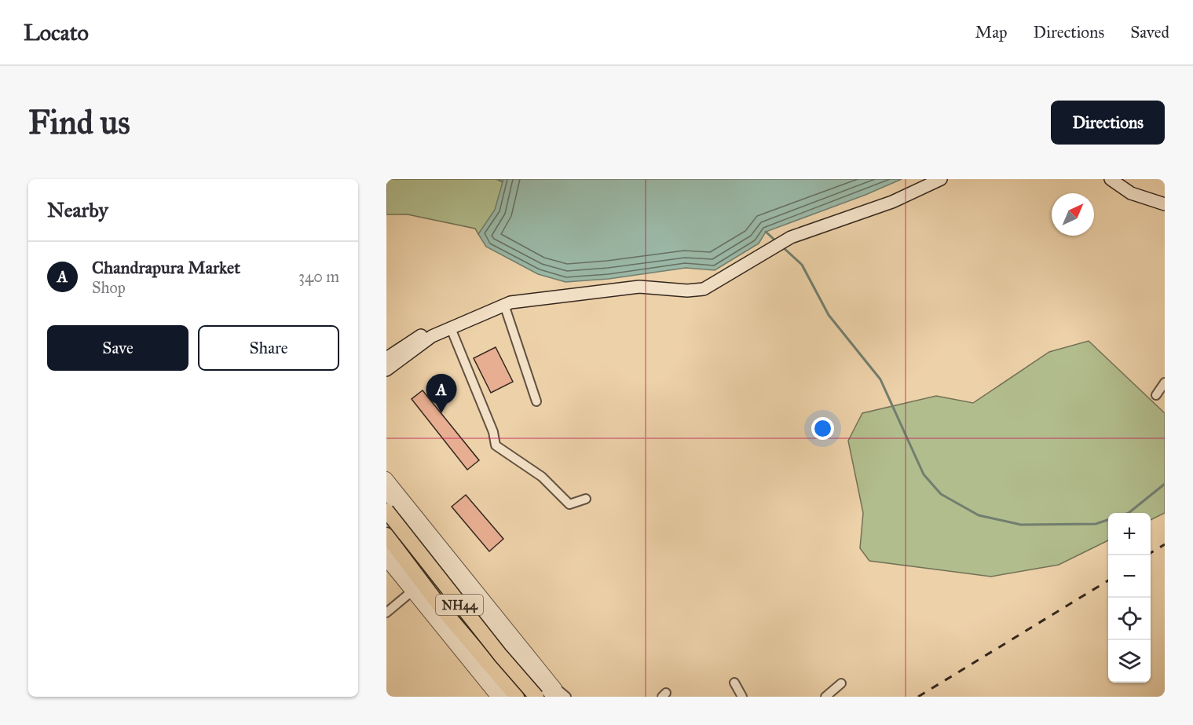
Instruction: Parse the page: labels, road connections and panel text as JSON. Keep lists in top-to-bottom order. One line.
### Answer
{"streets":{"highway":["NH44"]},"north":"top right","page":{"header":"Locato","nav":["Map","Directions","Saved"],"buttons":["Directions",["Save","Share"]],"title":"Find us","heading":"Nearby","list":[{"mark":"A","name":"Chandrapura Market","note":"Shop","value":"340 m"}],"pins":"A","map_buttons":["+","−"]}}
